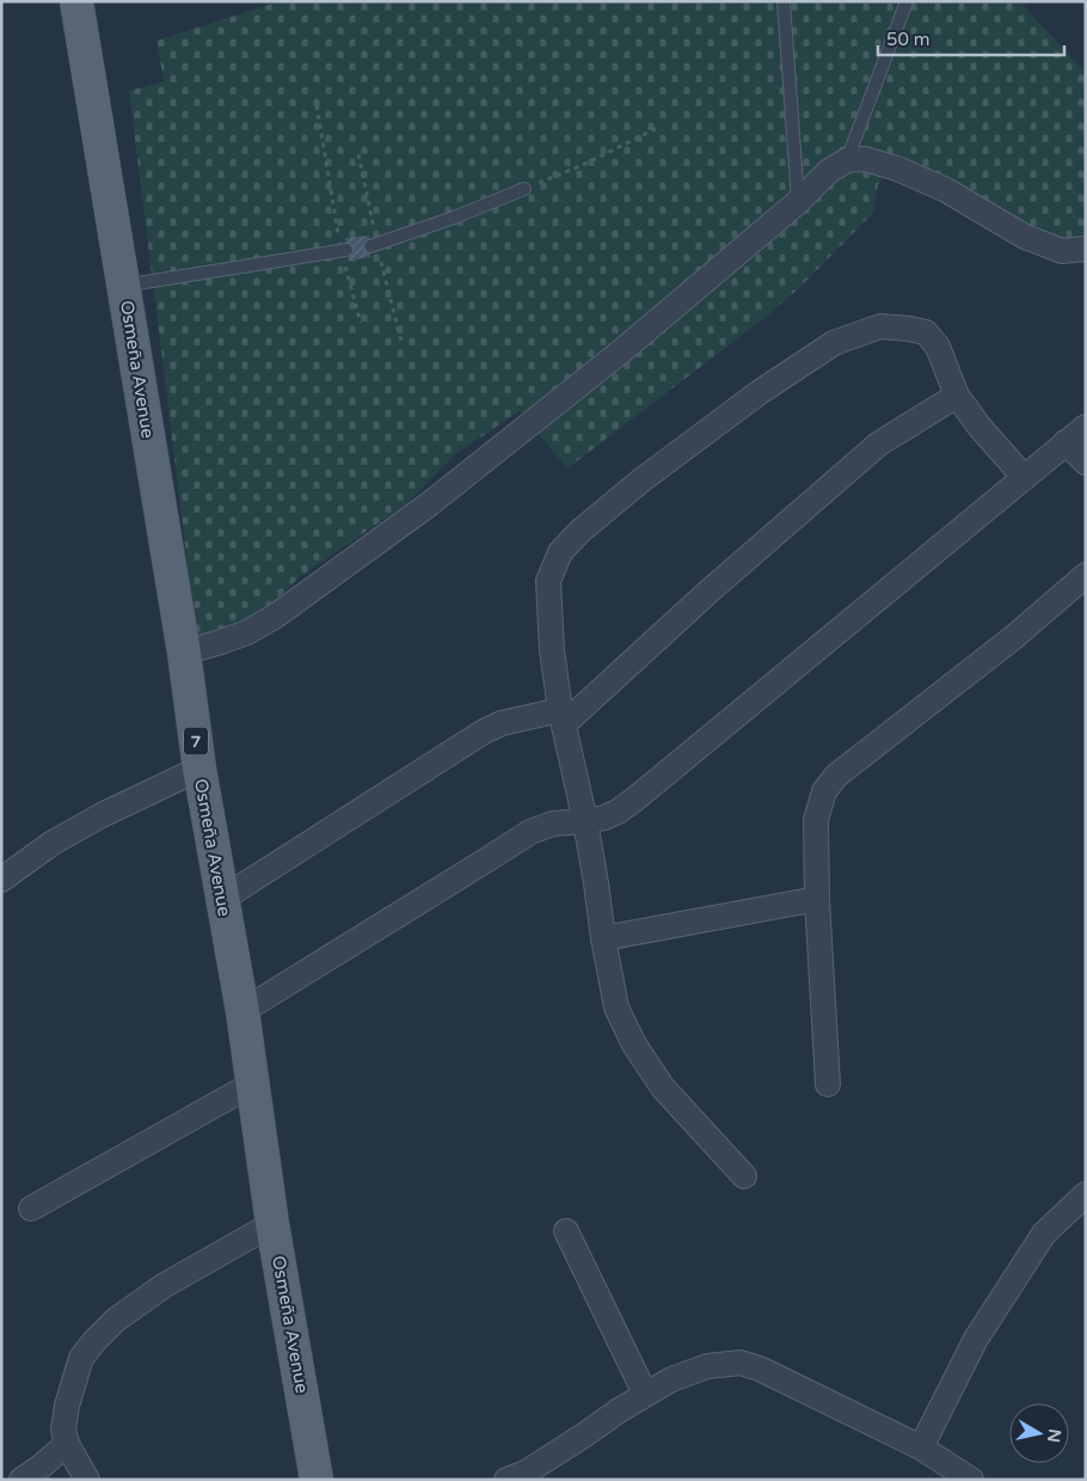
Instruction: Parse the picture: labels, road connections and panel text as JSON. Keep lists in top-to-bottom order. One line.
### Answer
{"streets":{"main road":["Osmeña Avenue","7"]},"scale_bar":"50 m","north":"right"}
